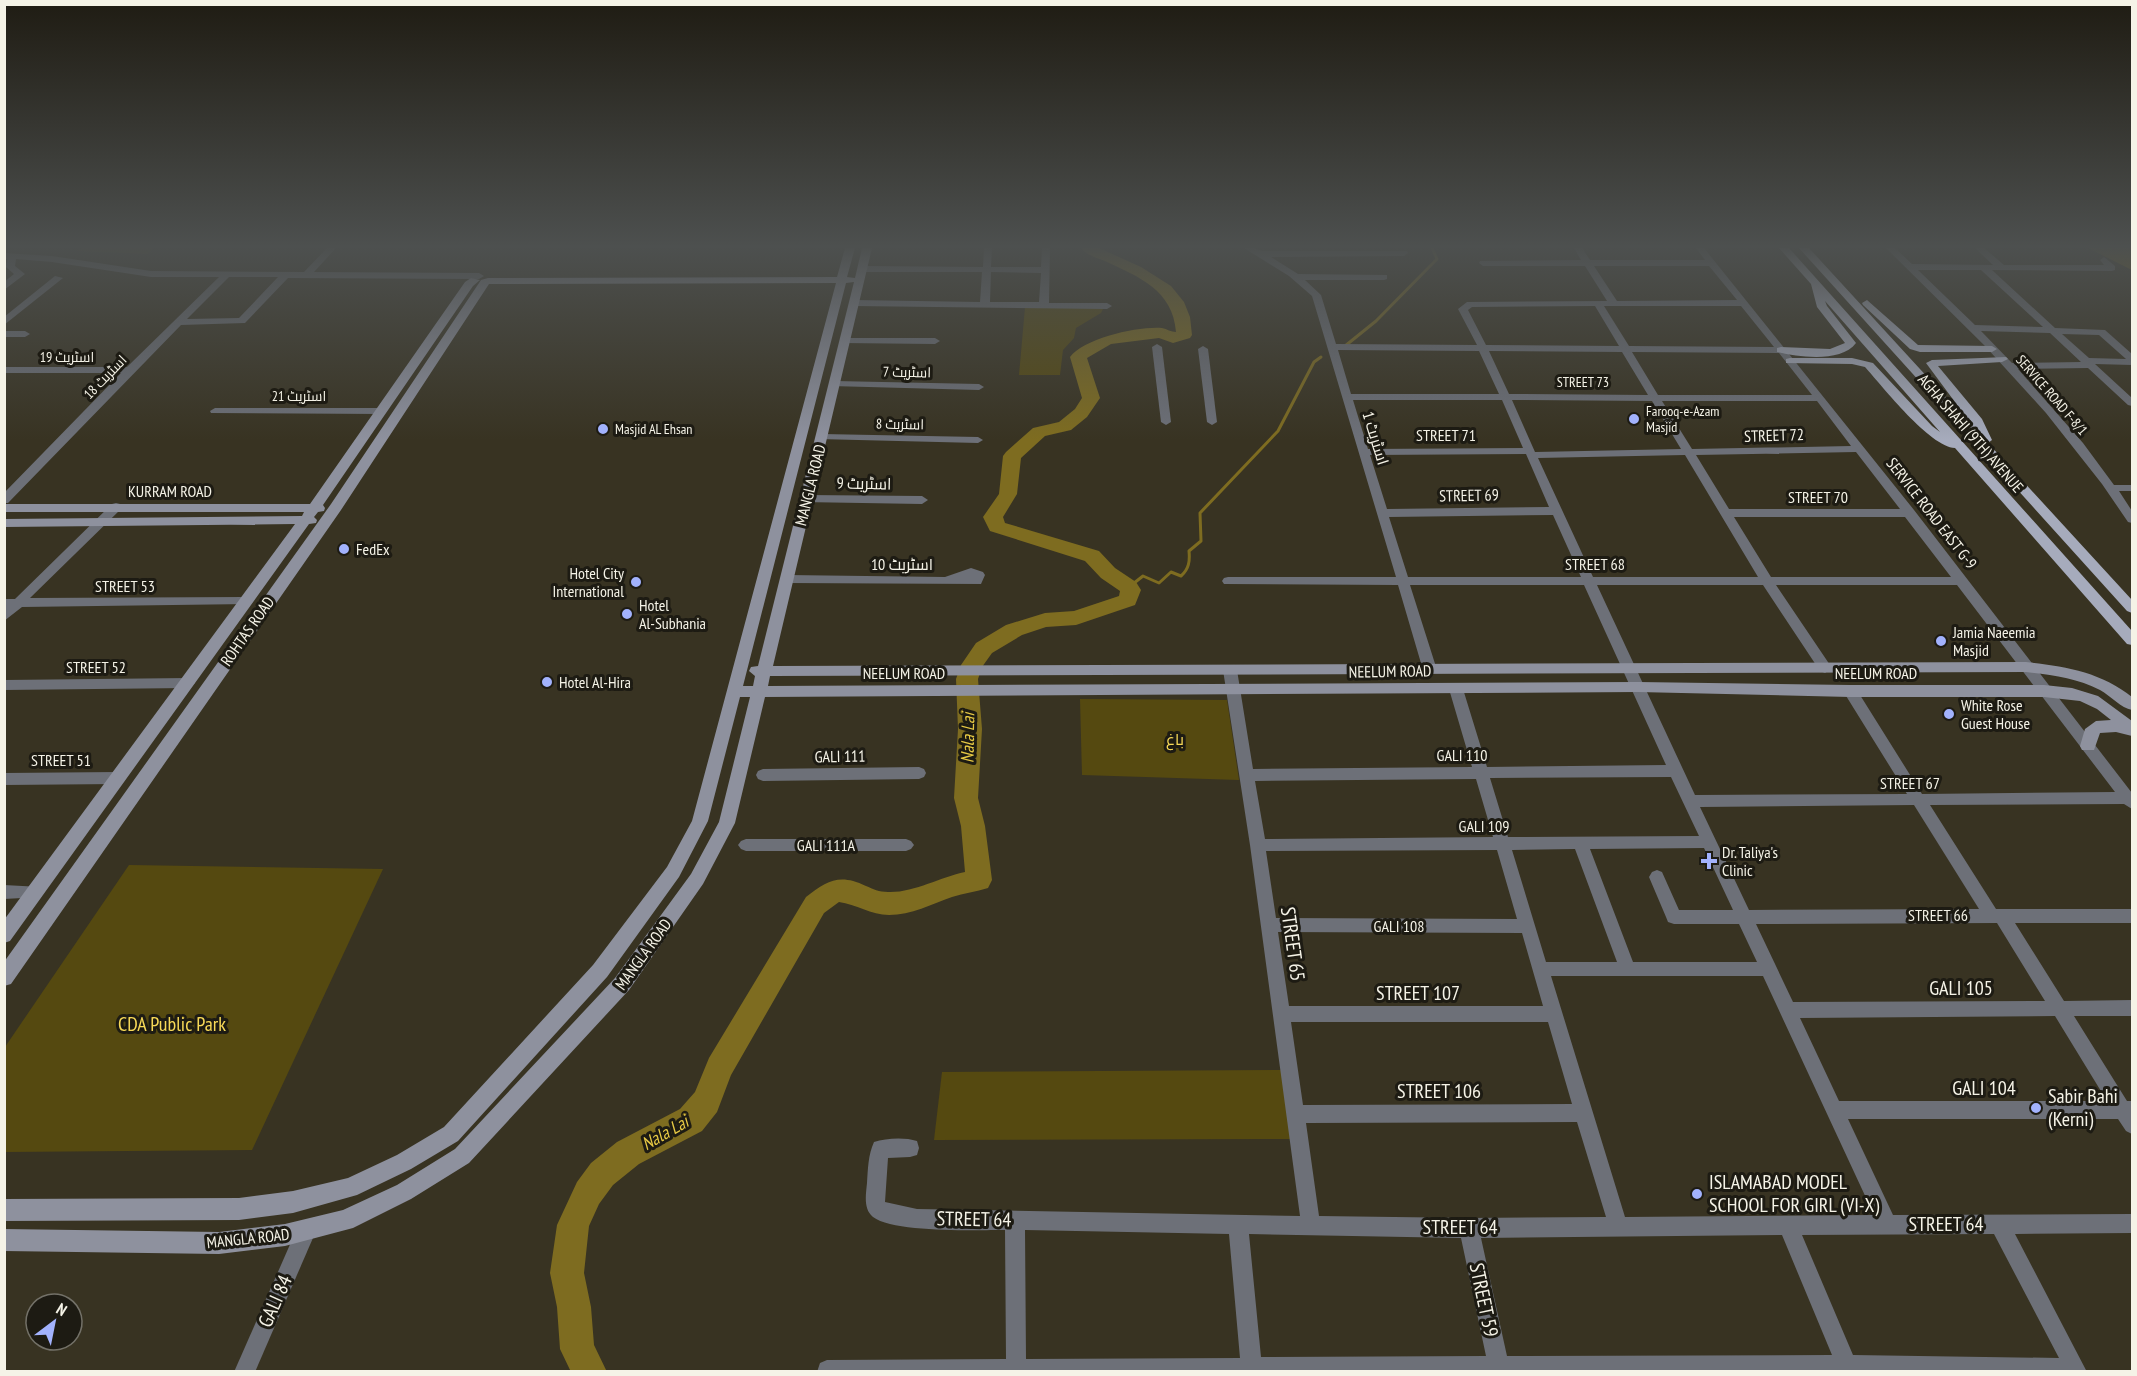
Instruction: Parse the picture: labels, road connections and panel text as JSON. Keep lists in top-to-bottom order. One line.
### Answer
{"streets":{"main road":["AGHA SHAHI (9TH) AVENUE","MANGLA ROAD","KURRAM ROAD","ROHTAS ROAD","NEELUM ROAD"],"street":["اسٹریٹ 7","اسٹریٹ 18","STREET 73","SERVICE ROAD F-8/1","اسٹریٹ 21","اسٹریٹ 8","STREET 71","STREET 72","اسٹریٹ 1","اسٹریٹ 9","STREET 69","STREET 70","SERVICE ROAD EAST G-9","اسٹریٹ 10","STREET 68","STREET 53","STREET 52","GALI 110","GALI 111","STREET 51","STREET 67","GALI 109","GALI 111A","STREET 66","GALI 108","STREET 65","GALI 105","STREET 107","GALI 104","STREET 106","STREET 64","STREET 59","GALI 84"]},"crossings":[["اسٹریٹ 7","MANGLA ROAD"],["STREET 73","اسٹریٹ 1"],["STREET 73","SERVICE ROAD EAST G-9"],["اسٹریٹ 21","ROHTAS ROAD"],["اسٹریٹ 8","MANGLA ROAD"],["STREET 71","STREET 72"],["STREET 71","اسٹریٹ 1"],["STREET 72","SERVICE ROAD EAST G-9"],["اسٹریٹ 1","STREET 69"],["اسٹریٹ 1","STREET 68"],["اسٹریٹ 1","NEELUM ROAD"],["اسٹریٹ 9","MANGLA ROAD"],["MANGLA ROAD","اسٹریٹ 10"],["MANGLA ROAD","NEELUM ROAD"],["MANGLA ROAD","GALI 84"],["KURRAM ROAD","ROHTAS ROAD"],["STREET 70","SERVICE ROAD EAST G-9"],["SERVICE ROAD EAST G-9","STREET 68"],["SERVICE ROAD EAST G-9","NEELUM ROAD"],["SERVICE ROAD EAST G-9","STREET 67"],["STREET 53","ROHTAS ROAD"],["ROHTAS ROAD","STREET 52"],["ROHTAS ROAD","STREET 51"],["NEELUM ROAD","STREET 65"],["GALI 110","STREET 65"],["GALI 109","STREET 65"],["GALI 108","STREET 65"],["STREET 65","STREET 107"],["STREET 65","STREET 106"],["STREET 65","STREET 64"],["STREET 64","STREET 59"]],"water":["Nala Lai"],"parks":["باغ","CDA Public Park"],"places":{"other":["Farooq-e-Azam Masjid","Masjid AL Ehsan","FedEx","Hotel City International","Hotel Al-Subhania","Jamia Naeemia Masjid","Hotel Al-Hira","White Rose Guest House","Sabir Bahi (Kerni)","ISLAMABAD MODEL SCHOOL FOR GIRL (VI-X)"],"health":["Dr. Taliya's Clinic"]},"north":"top right"}
